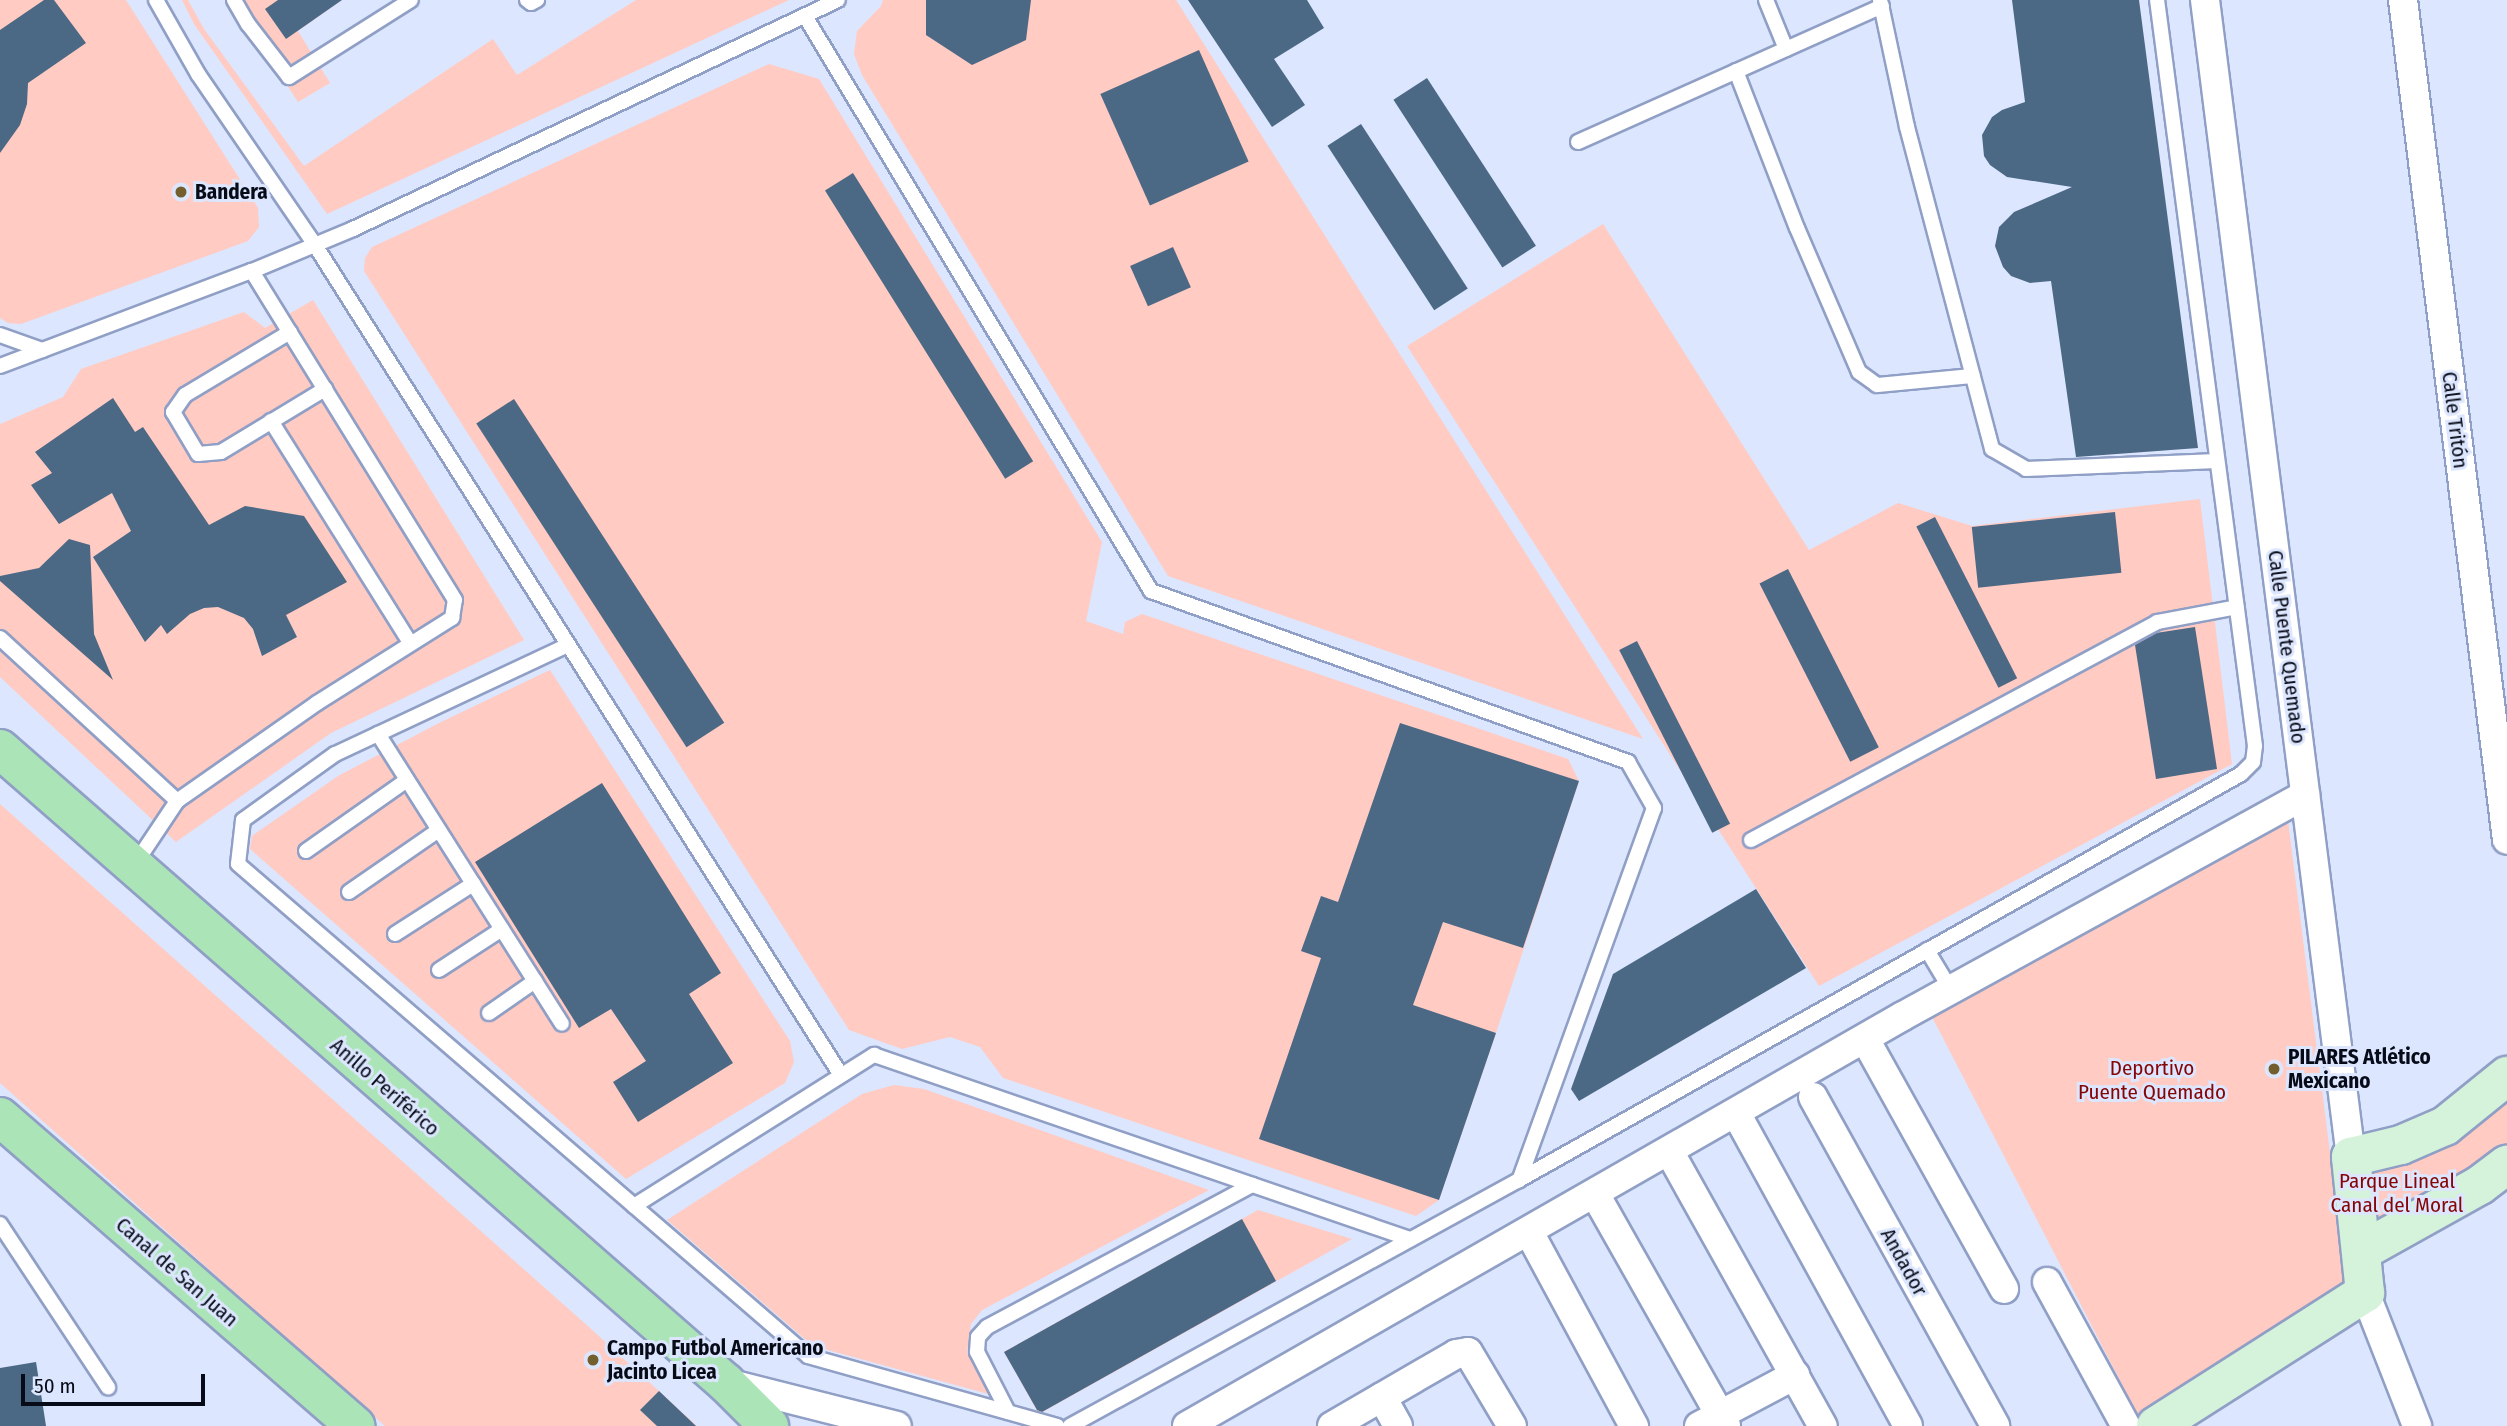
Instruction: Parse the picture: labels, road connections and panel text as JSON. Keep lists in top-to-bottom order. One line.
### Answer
{"streets":{"main road":["Anillo Periférico","Canal de San Juan"],"street":["Calle Tritón","Calle Puente Quemado","Andador"]},"parks":["Deportivo Puente Quemado","Parque Lineal Canal del Moral"],"places":["Bandera","PILARES Atlético Mexicano","Campo Futbol Americano Jacinto Licea"],"scale_bar":"50 m"}
